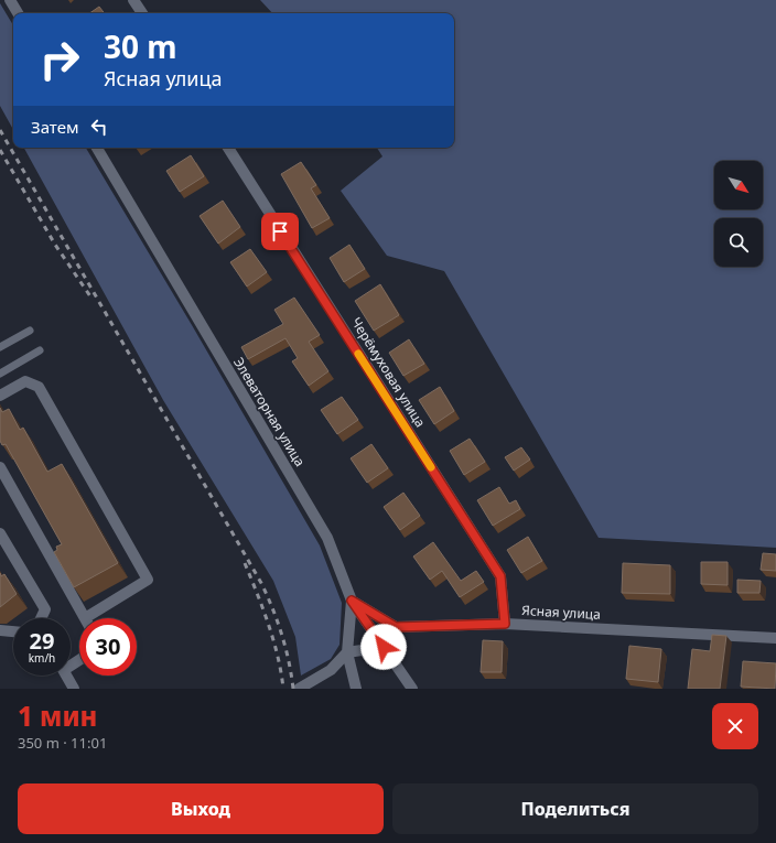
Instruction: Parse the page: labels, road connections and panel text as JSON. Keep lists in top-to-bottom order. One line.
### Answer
{"streets":{"street":["Черёмуховая улица","Элеваторная улица","Ясная улица"]},"crossings":[["Черёмуховая улица","Ясная улица"],["Элеваторная улица","Ясная улица"]],"north":"bottom right","page":{"turn":["30 m","Ясная улица"],"then":"Затем","speed":"29 km/h","limit":"30","heading":["1 мин","350 m · 11:01"],"buttons":["Выход","Поделиться"]}}
